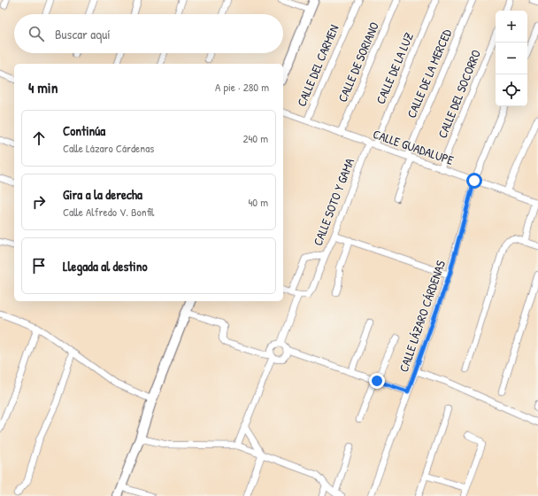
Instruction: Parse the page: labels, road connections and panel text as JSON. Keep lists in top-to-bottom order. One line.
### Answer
{"streets":{"street":["CALLE DE SORIANO","CALLE DEL CARMEN","CALLE DE LA LUZ","CALLE DE LA MERCED","CALLE DEL SOCORRO","CALLE GUADALUPE","CALLE SOTO Y GAMA","CALLE LÁZARO CÁRDENAS"]},"crossings":[["CALLE DE SORIANO","CALLE GUADALUPE"],["CALLE DEL CARMEN","CALLE GUADALUPE"],["CALLE DE LA LUZ","CALLE GUADALUPE"],["CALLE DE LA LUZ","CALLE SOTO Y GAMA"],["CALLE DE LA MERCED","CALLE GUADALUPE"],["CALLE DEL SOCORRO","CALLE GUADALUPE"],["CALLE GUADALUPE","CALLE SOTO Y GAMA"],["CALLE GUADALUPE","CALLE LÁZARO CÁRDENAS"]],"page":{"map_buttons":["+","−"],"search":"Buscar aquí","heading":["4 min","A pie · 280 m"],"list":[["Continúa","Calle Lázaro Cárdenas","240 m"],["Gira a la derecha","Calle Alfredo V. Bonfil","40 m"],"Llegada al destino"]}}
